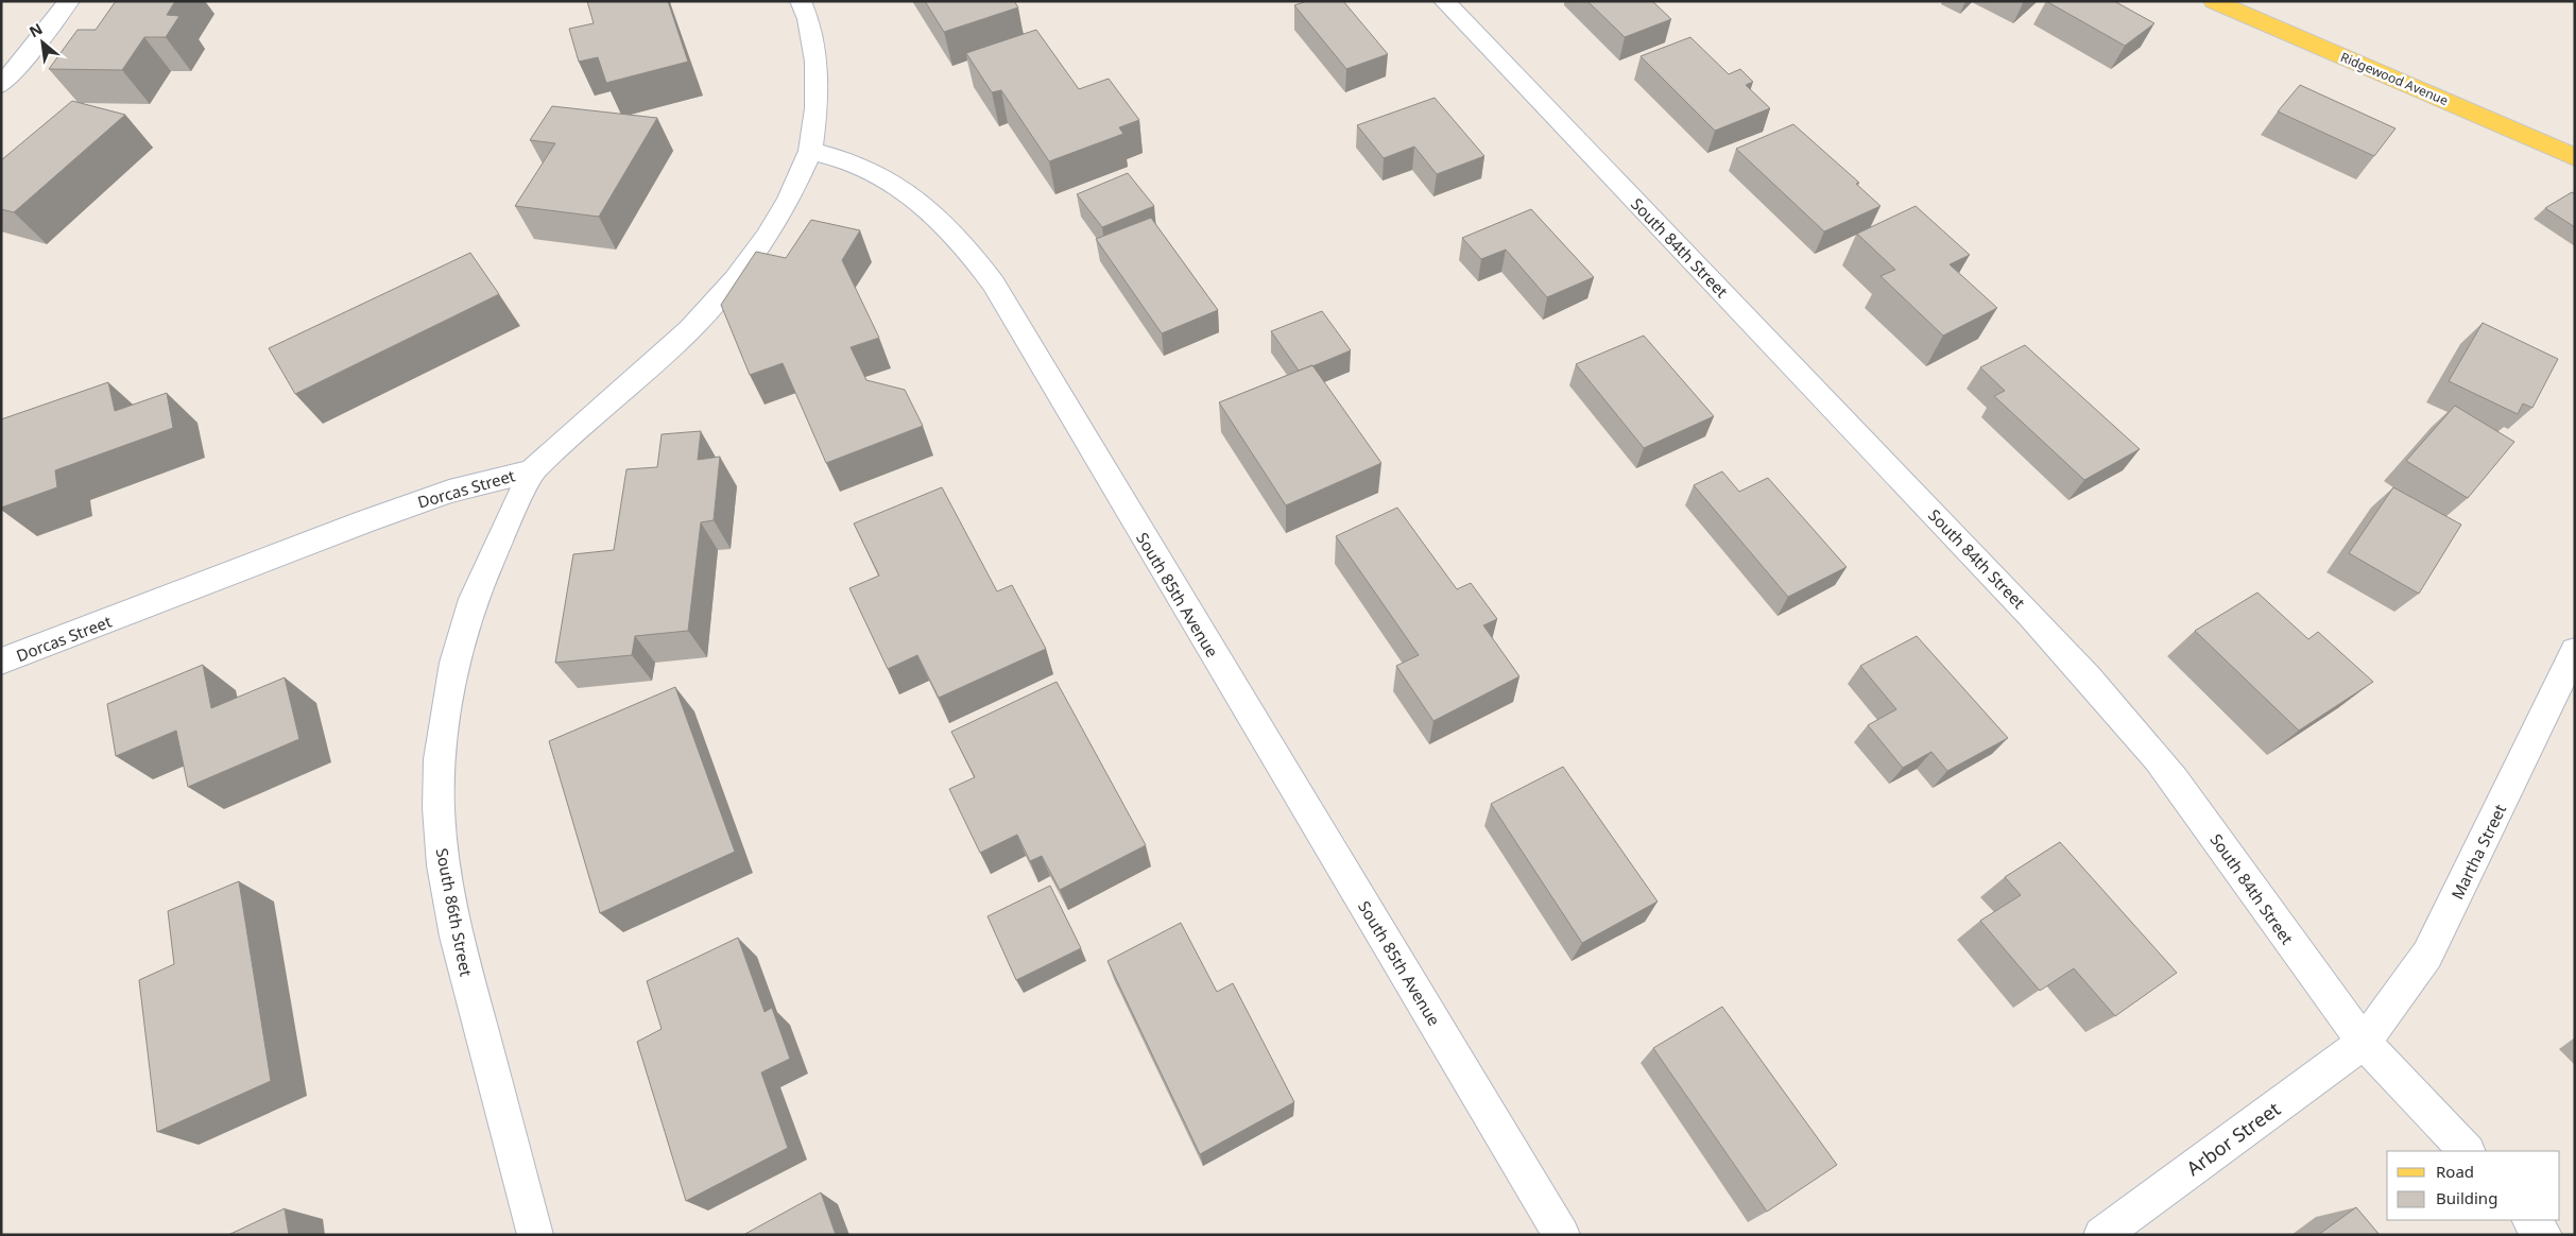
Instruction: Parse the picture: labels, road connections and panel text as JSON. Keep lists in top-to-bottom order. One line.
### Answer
{"streets":{"main road":["Ridgewood Avenue"],"street":["South 84th Street","Dorcas Street","South 85th Avenue","Martha Street","South 86th Street","Arbor Street"]},"crossings":[["South 84th Street","Martha Street"],["South 84th Street","Arbor Street"],["Dorcas Street","South 85th Avenue"],["Dorcas Street","South 86th Street"],["Martha Street","Arbor Street"]],"legend":["Road","Building"],"north":"top left"}
